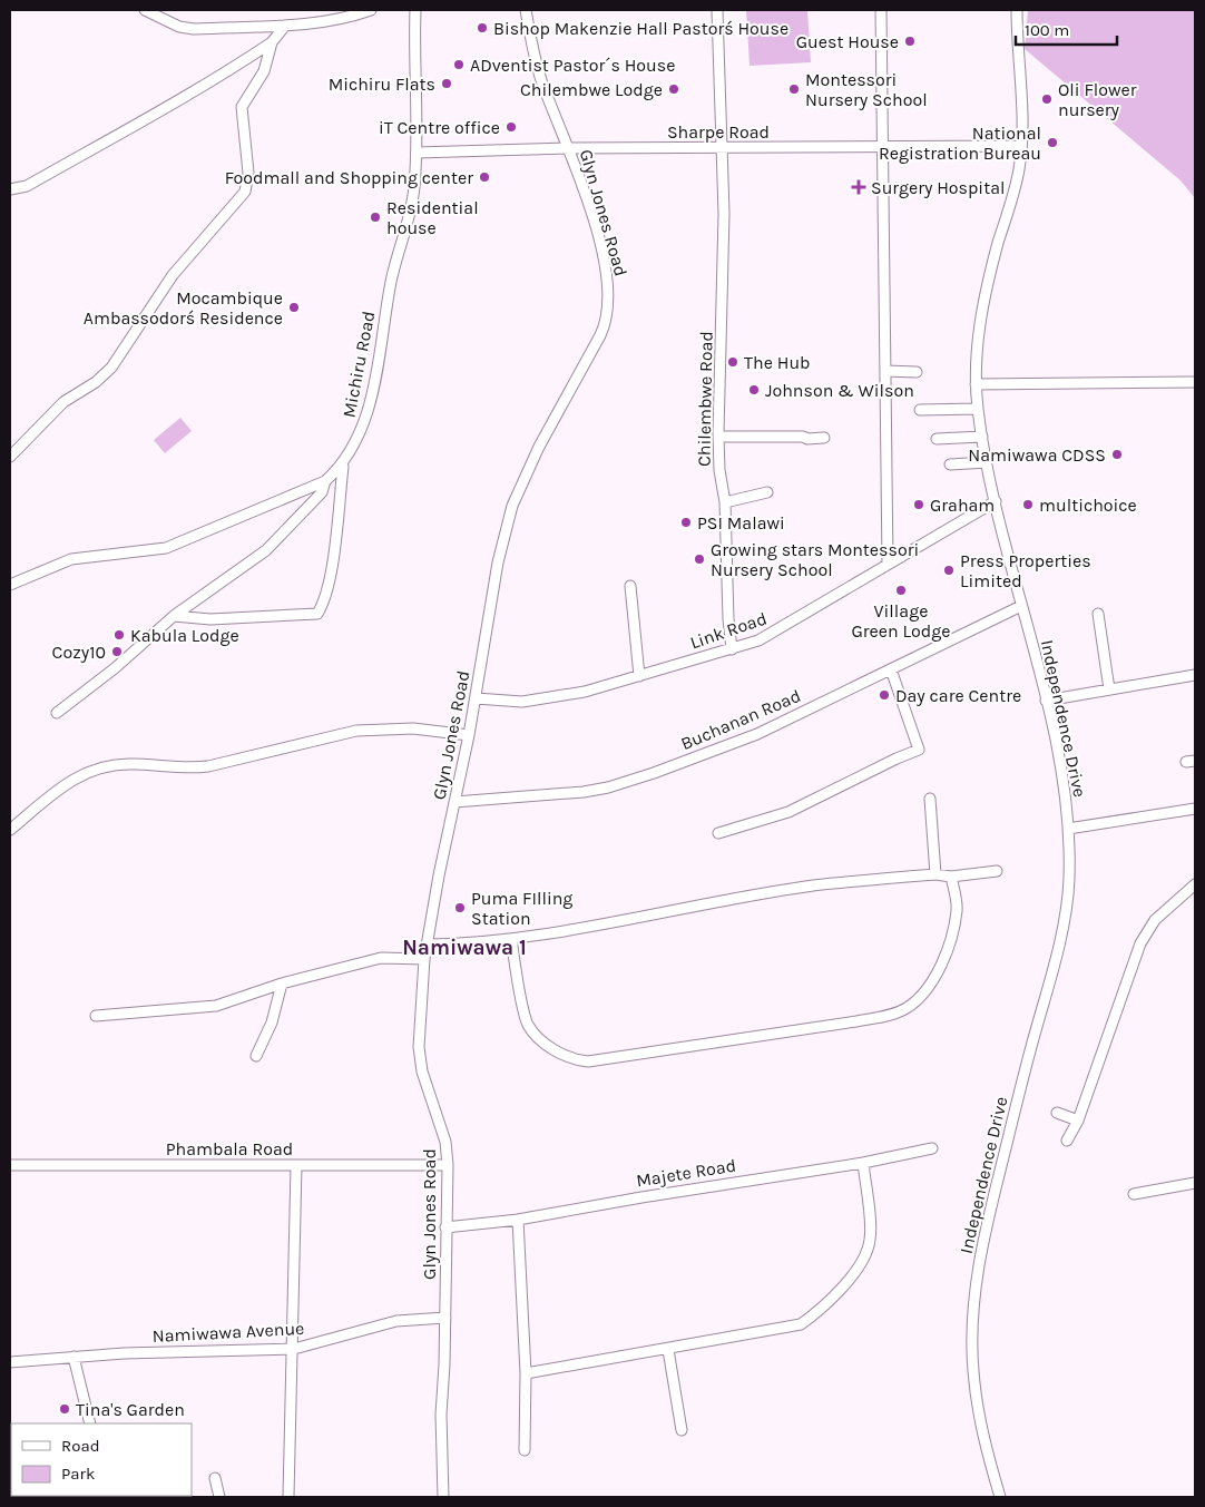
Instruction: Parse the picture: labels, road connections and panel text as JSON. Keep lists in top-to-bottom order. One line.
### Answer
{"streets":{"street":["Sharpe Road","Glyn Jones Road","Michiru Road","Chilembwe Road","Link Road","Independence Drive","Buchanan Road","Phambala Road","Majete Road","Namiwawa Avenue"]},"crossings":[["Sharpe Road","Glyn Jones Road"],["Sharpe Road","Michiru Road"],["Sharpe Road","Chilembwe Road"],["Sharpe Road","Independence Drive"],["Glyn Jones Road","Link Road"],["Glyn Jones Road","Buchanan Road"],["Glyn Jones Road","Phambala Road"],["Glyn Jones Road","Majete Road"],["Glyn Jones Road","Namiwawa Avenue"],["Chilembwe Road","Link Road"],["Link Road","Independence Drive"],["Independence Drive","Buchanan Road"]],"districts":["Namiwawa 1"],"places":{"other":["Bishop Makenzie Hall Pastorś House","Guest House","ADventist Pastor´s House","Michiru Flats","Chilembwe Lodge","Montessori Nursery School","Oli Flower nursery","iT Centre office","National Registration Bureau","Foodmall and Shopping center","Residential house","Mocambique Ambassodorś Residence","The Hub","Johnson & Wilson","Namiwawa CDSS","Graham","multichoice","PSI Malawi","Growing stars Montessori Nursery School","Press Properties Limited","Village Green Lodge","Kabula Lodge","Cozy10","Day care Centre","Puma FIlling Station","Tina's Garden"],"health":["Surgery Hospital"]},"legend":["Road","Park"],"scale_bar":"100 m"}
